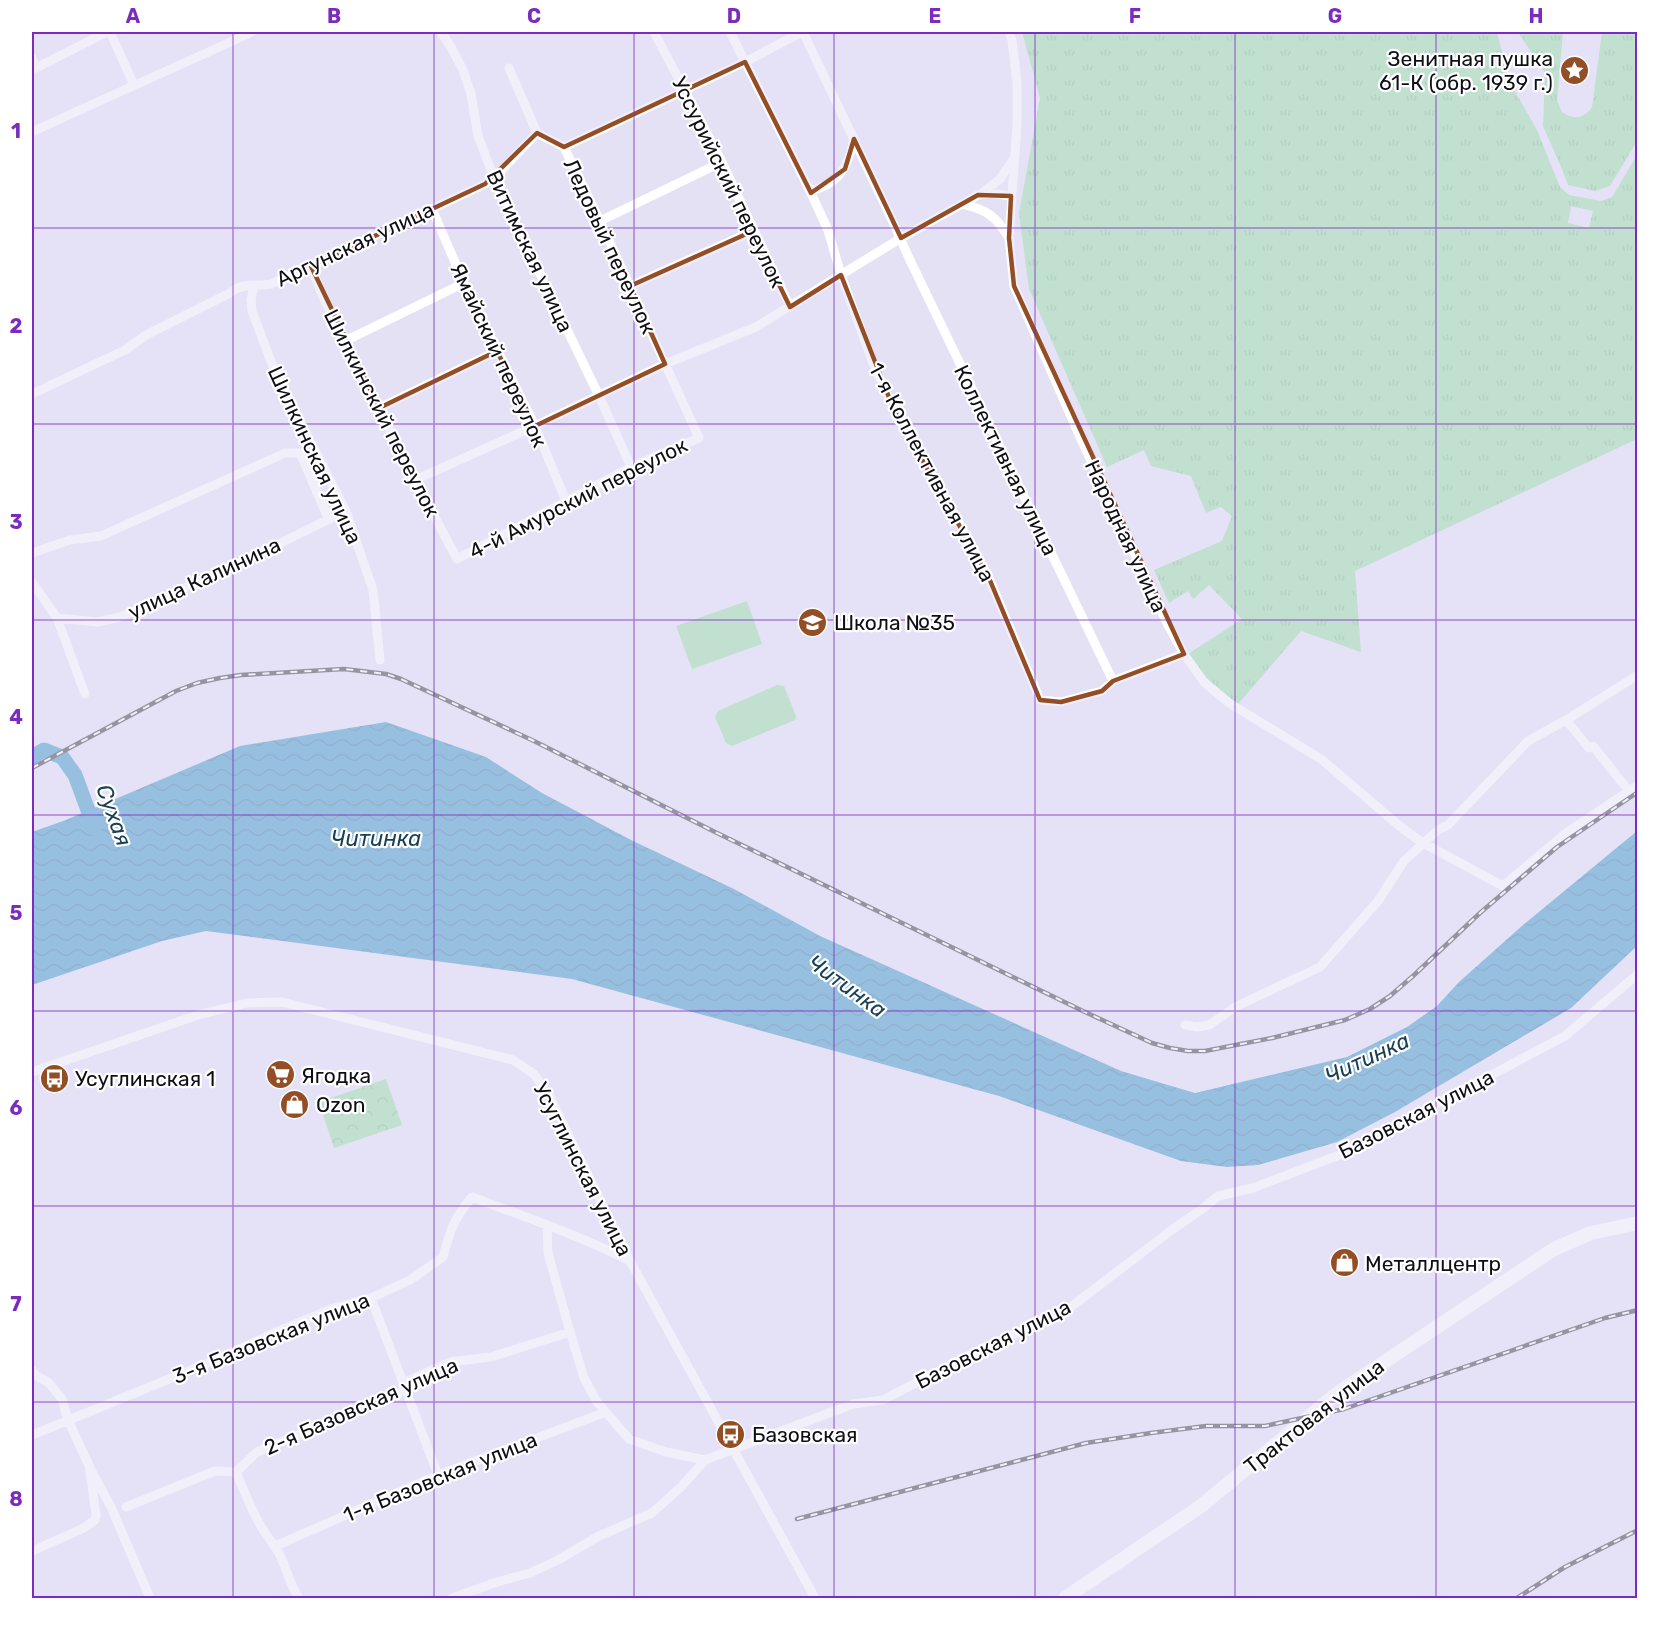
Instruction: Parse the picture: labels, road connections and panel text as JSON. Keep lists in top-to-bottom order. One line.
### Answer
{"streets":{"main road":["Трактовая улица"],"street":["Уссурийский переулок","Аргунская улица","Ледовый переулок","Витимская улица","Ямайский переулок","Шилкинский переулок","Шилкинская улица","Коллективная улица","1-я Коллективная улица","4-й Амурский переулок","Народная улица","улица Калинина","Базовская улица","Усуглинская улица","3-я Базовская улица","2-я Базовская улица","1-я Базовская улица"]},"crossings":[["Уссурийский переулок","Ледовый переулок"],["Аргунская улица","Ледовый переулок"],["Аргунская улица","Витимская улица"],["Аргунская улица","Ямайский переулок"],["Аргунская улица","Шилкинский переулок"],["Аргунская улица","Шилкинская улица"],["Ледовый переулок","4-й Амурский переулок"],["Витимская улица","4-й Амурский переулок"],["Ямайский переулок","4-й Амурский переулок"],["Шилкинский переулок","4-й Амурский переулок"],["Шилкинская улица","улица Калинина"],["Коллективная улица","1-я Коллективная улица"],["Базовская улица","Усуглинская улица"]],"water":["Сухая","Читинка"],"places":{"place":["Зенитная пушка 61-К (обр. 1939 г.)"],"school or university":["Школа №35"],"supermarket":["Ягодка"],"bus stop":["Усуглинская 1","Базовская"],"shop":["Ozon","Металлцентр"]},"grid":{"columns":["A","B","C","D","E","F","G","H"],"rows":["1","2","3","4","5","6","7","8"]}}
